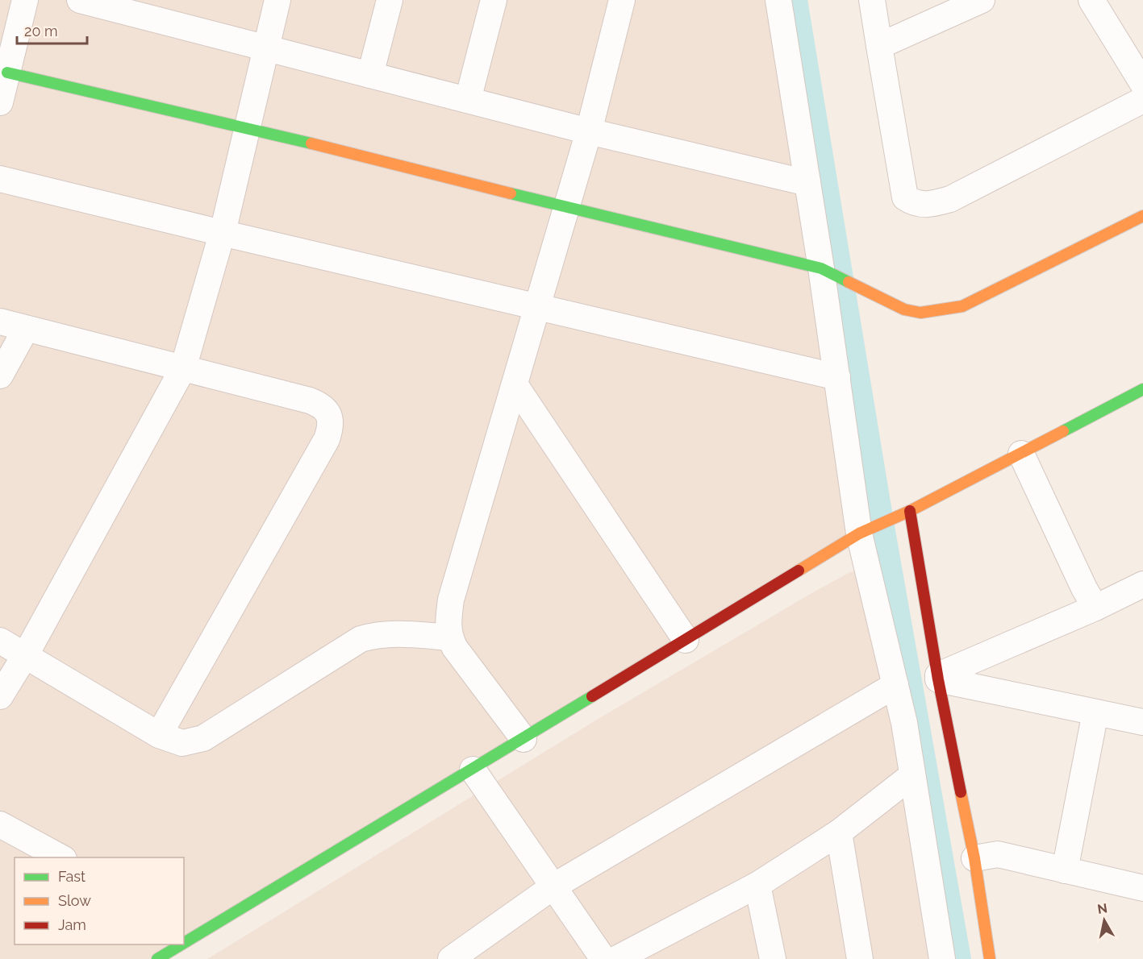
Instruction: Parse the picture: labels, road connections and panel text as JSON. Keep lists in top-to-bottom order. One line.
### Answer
{"legend":["Fast","Slow","Jam"],"scale_bar":"20 m","north":"top"}
